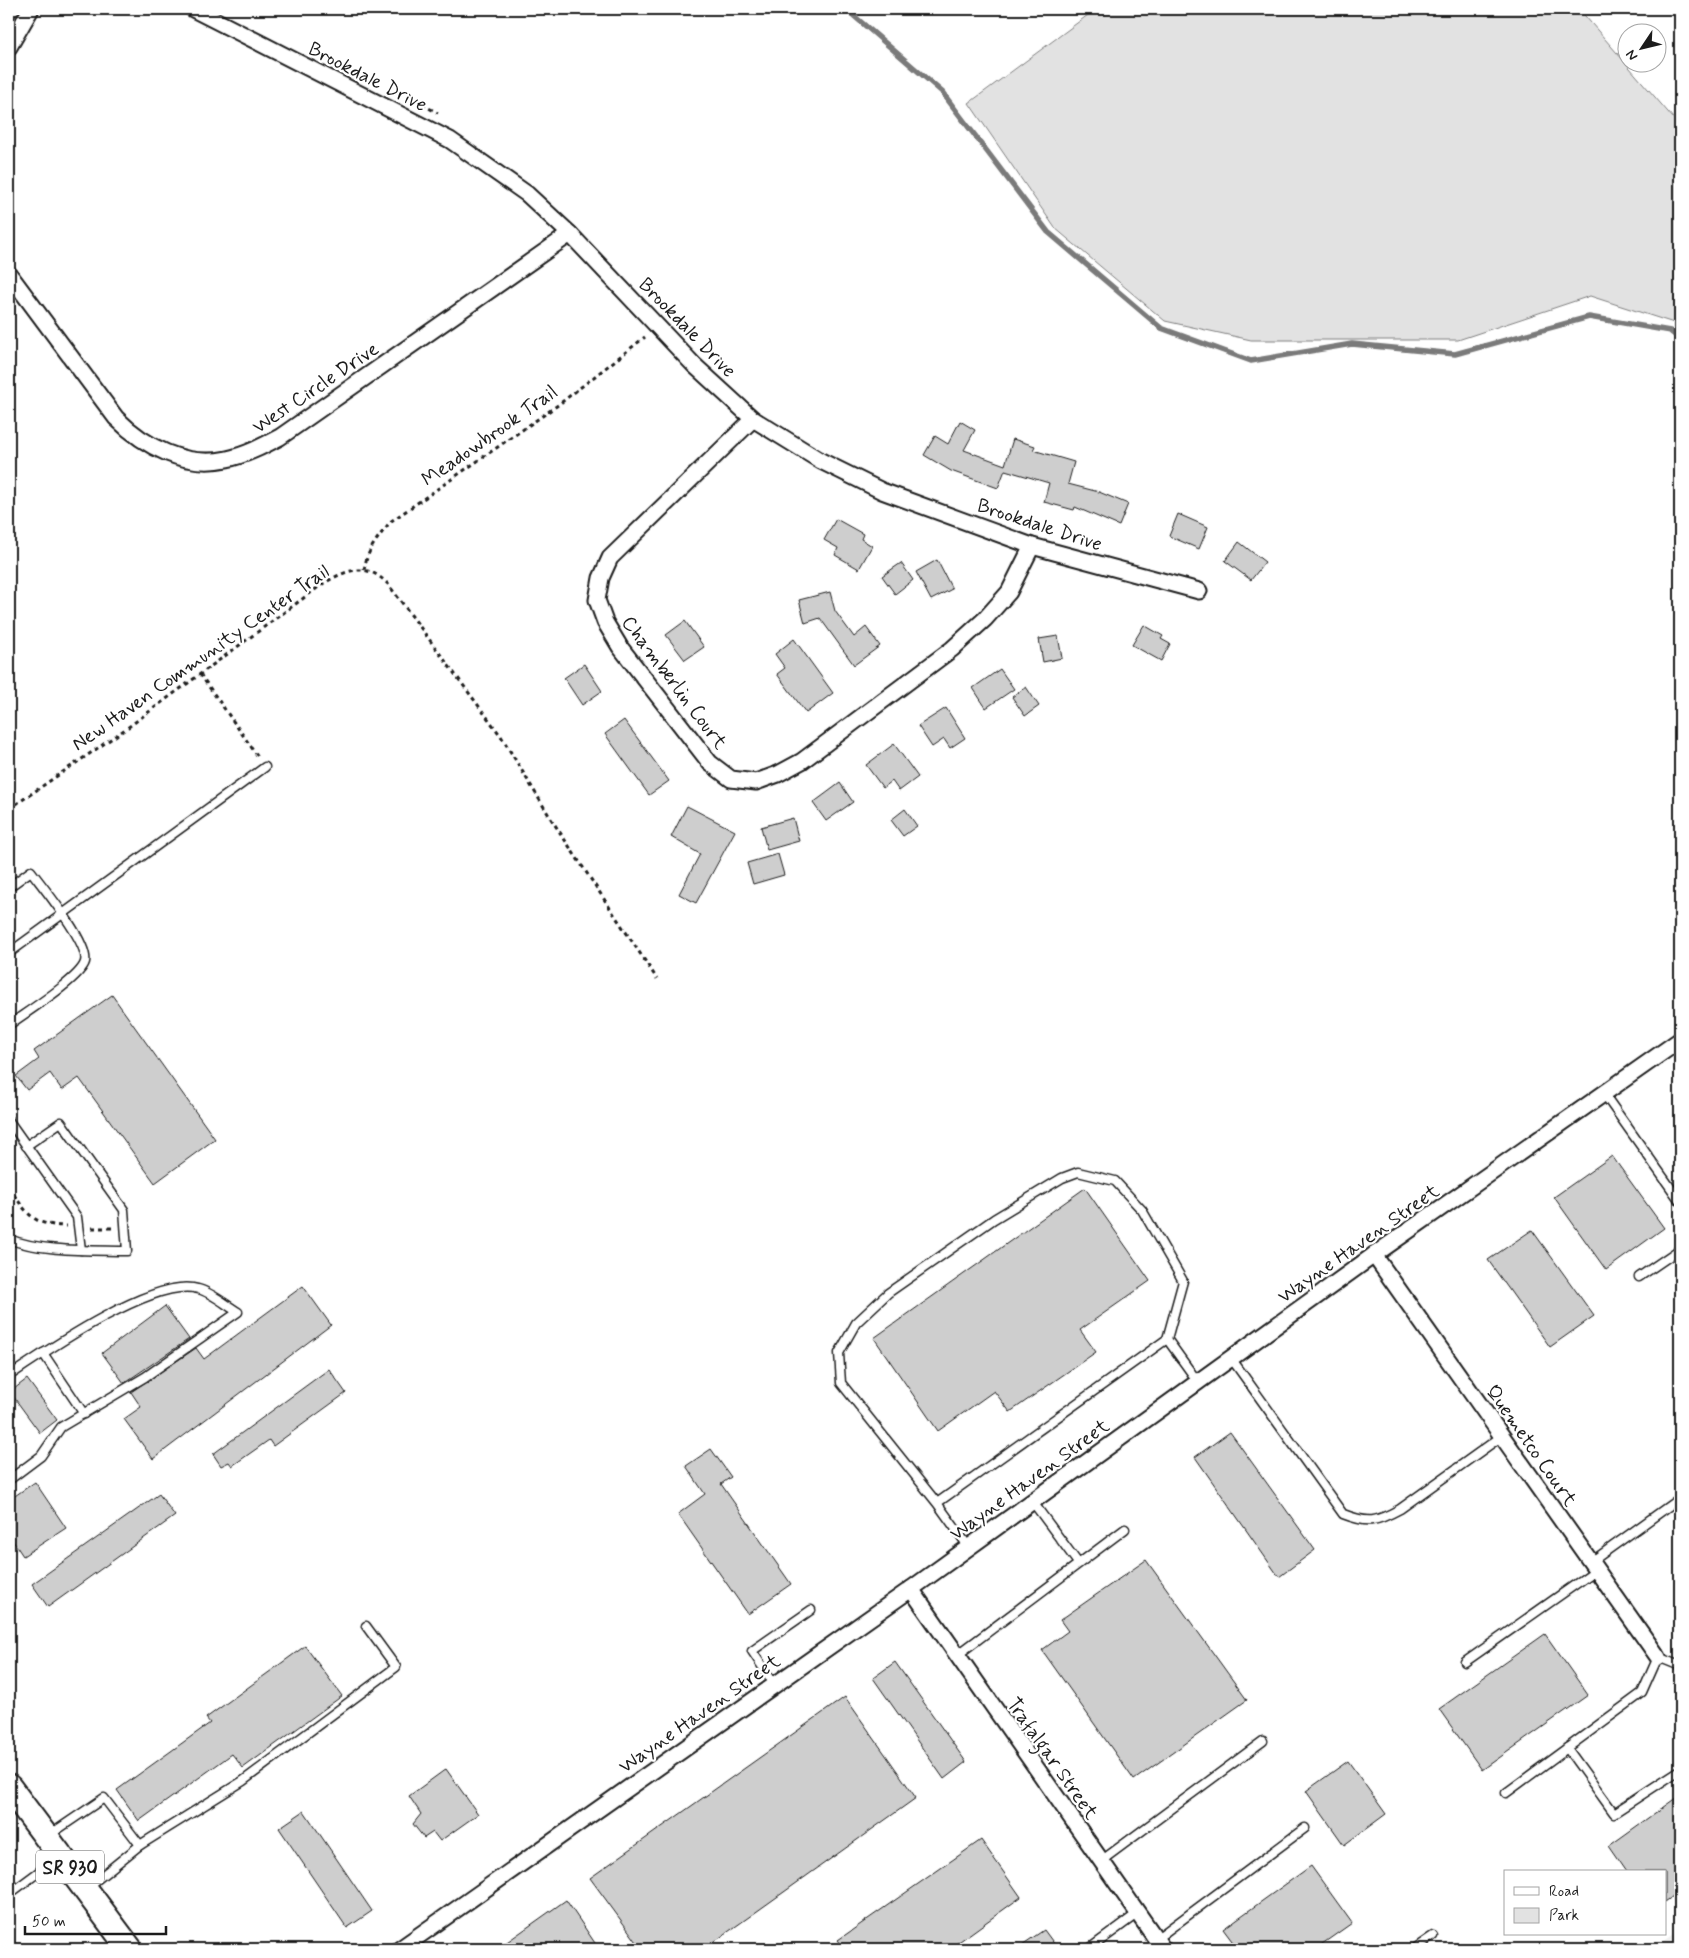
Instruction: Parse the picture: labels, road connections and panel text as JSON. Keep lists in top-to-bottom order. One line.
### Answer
{"streets":{"highway":["SR 930"],"street":["Brookdale Drive","West Circle Drive","Chamberlin Court","Wayne Haven Street","Quemetco Court","Trafalgar Street"],"path":["Meadowbrook Trail","New Haven Community Center Trail"]},"crossings":[["Brookdale Drive","West Circle Drive"],["Brookdale Drive","Chamberlin Court"],["Meadowbrook Trail","New Haven Community Center Trail"],["Wayne Haven Street","Quemetco Court"],["Wayne Haven Street","Trafalgar Street"]],"legend":["Road","Park"],"scale_bar":"50 m","north":"bottom left"}
